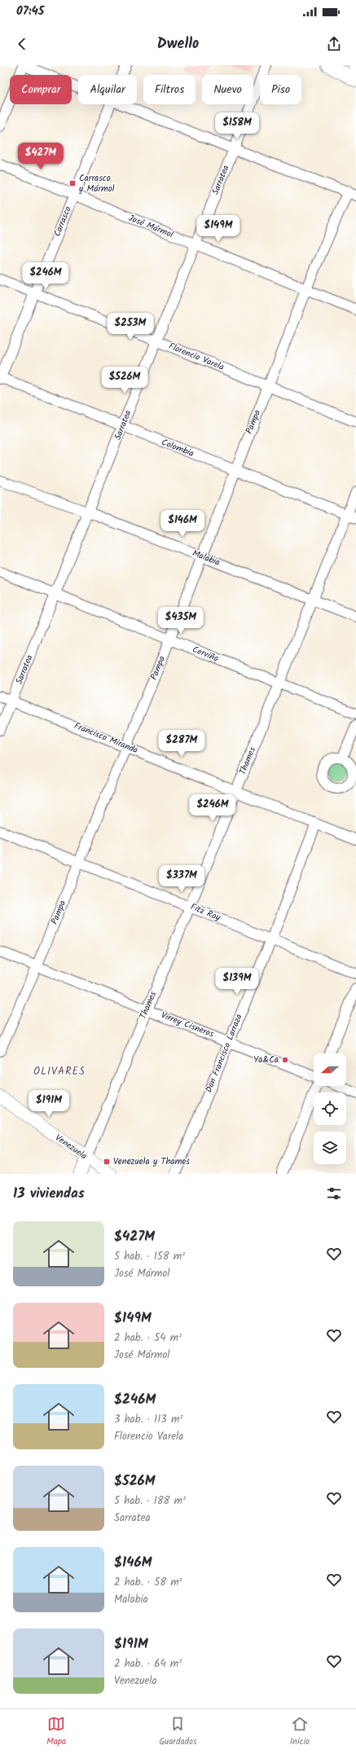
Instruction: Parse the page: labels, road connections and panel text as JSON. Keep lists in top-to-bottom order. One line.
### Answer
{"streets":{"street":["Sarratea","Carrasco","José Mármol","Florencio Varela","Pampa","Colombia","Malabia","Cerviño","Francisco Miranda","Thames","Fitz Roy","Virrey Cisneros","Don Francisco Larraza","Venezuela"]},"crossings":[["Sarratea","José Mármol"],["Sarratea","Florencio Varela"],["Sarratea","Colombia"],["Sarratea","Malabia"],["Sarratea","Cerviño"],["Sarratea","Francisco Miranda"],["Carrasco","José Mármol"],["Carrasco","Florencio Varela"],["Carrasco","Colombia"],["José Mármol","Pampa"],["Florencio Varela","Pampa"],["Pampa","Colombia"],["Pampa","Malabia"],["Pampa","Cerviño"],["Pampa","Francisco Miranda"],["Pampa","Fitz Roy"],["Pampa","Virrey Cisneros"],["Colombia","Thames"],["Malabia","Thames"],["Cerviño","Thames"],["Francisco Miranda","Thames"],["Francisco Miranda","Don Francisco Larraza"],["Thames","Fitz Roy"],["Thames","Virrey Cisneros"],["Thames","Venezuela"],["Fitz Roy","Don Francisco Larraza"],["Virrey Cisneros","Don Francisco Larraza"]],"districts":["OLIVARES"],"places":{"transit":["Carrasco y Mármol","Venezuela y Thames"],"other":["Ya&Ca"]},"north":"left","page":{"status":"07:45","header":"Dwello","chip":["Comprar","Alquilar","Filtros","Nuevo","Piso"],"price":["$158M","$427M","$149M","$246M","$253M","$526M","$146M","$435M","$287M","$246M","$337M","$139M","$191M"],"heading":"13 viviendas","list":[{"name":"$427M","note":"5 hab. · 158 m² · José Mármol"},{"name":"$149M","note":"2 hab. · 54 m² · José Mármol"},{"name":"$246M","note":"3 hab. · 113 m² · Florencio Varela"},{"name":"$526M","note":"5 hab. · 188 m² · Sarratea"},{"name":"$146M","note":"2 hab. · 58 m² · Malabia"},{"name":"$191M","note":"2 hab. · 64 m² · Venezuela"}],"tabs":["Mapa","Guardados","Inicio"]}}
